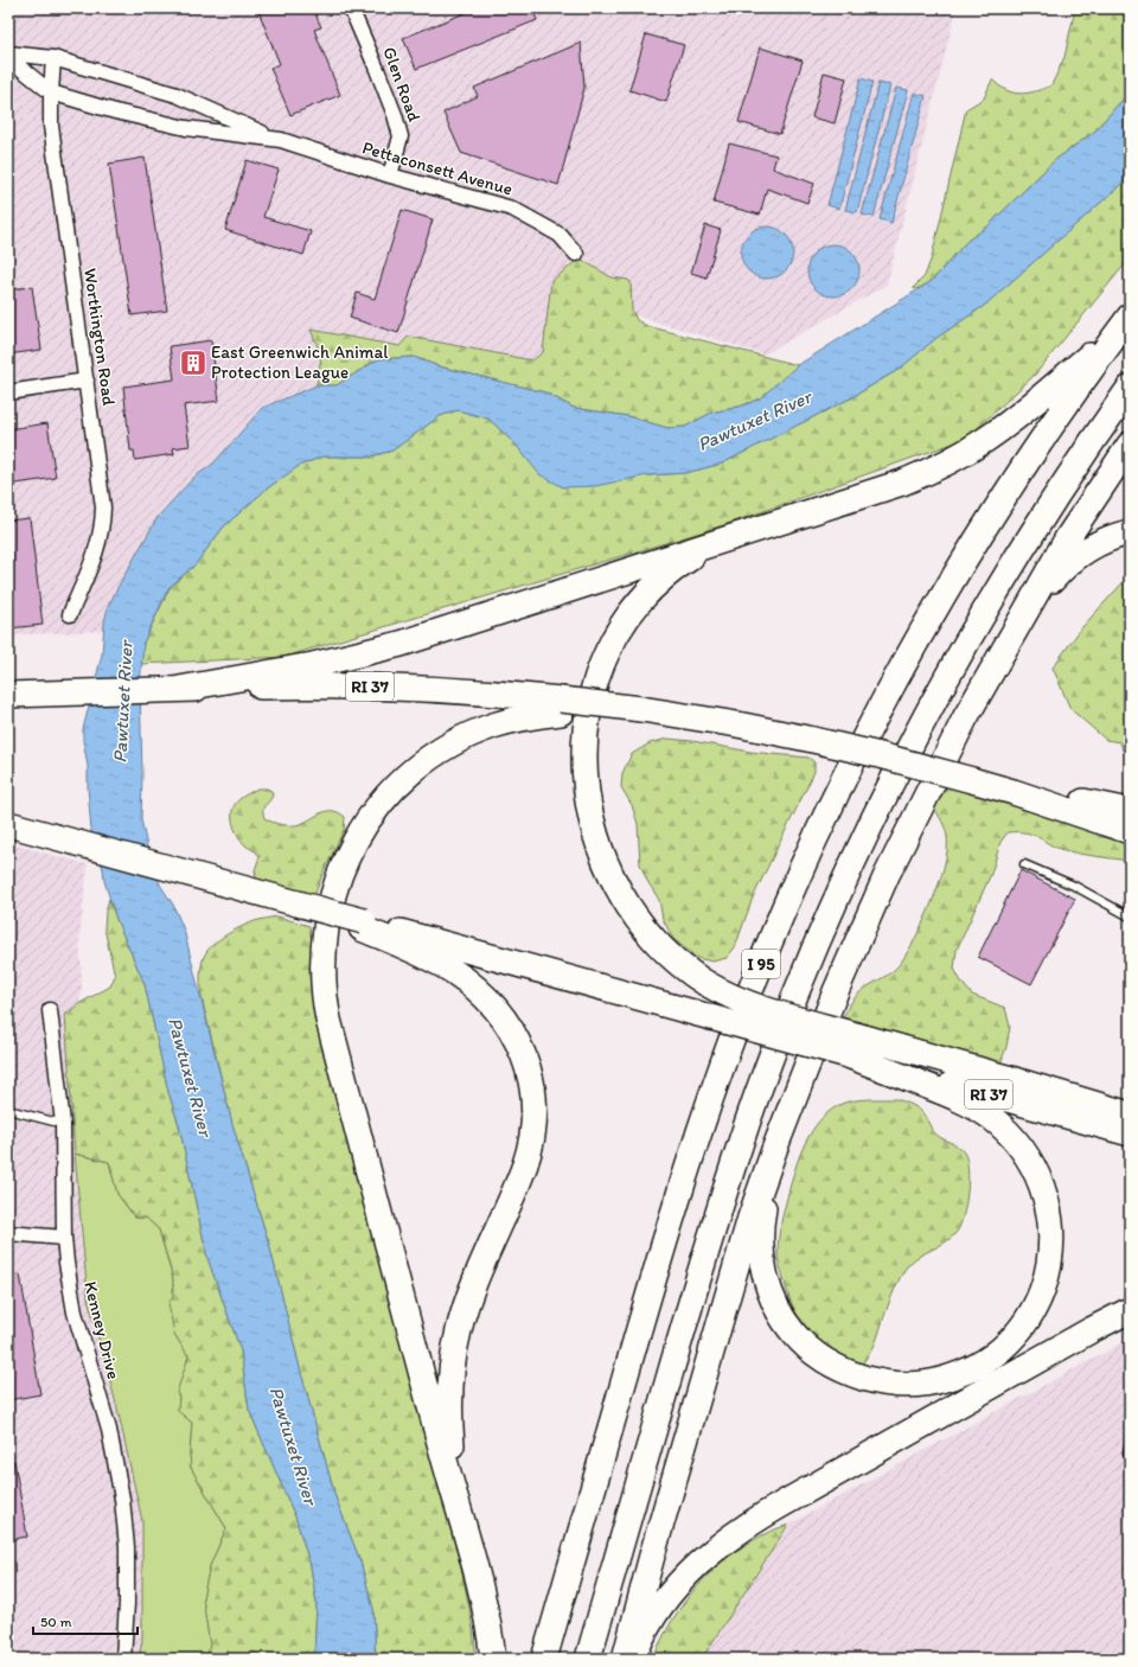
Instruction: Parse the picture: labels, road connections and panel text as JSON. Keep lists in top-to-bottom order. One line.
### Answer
{"streets":{"highway":["RI 37","I 95"],"street":["Glen Road","Pettaconsett Avenue","Worthington Road","Kenney Drive"]},"crossings":[["Glen Road","Pettaconsett Avenue"],["Pettaconsett Avenue","Worthington Road"]],"water":["Pawtuxet River"],"places":{"building":["East Greenwich Animal Protection League"]},"scale_bar":"50 m"}
